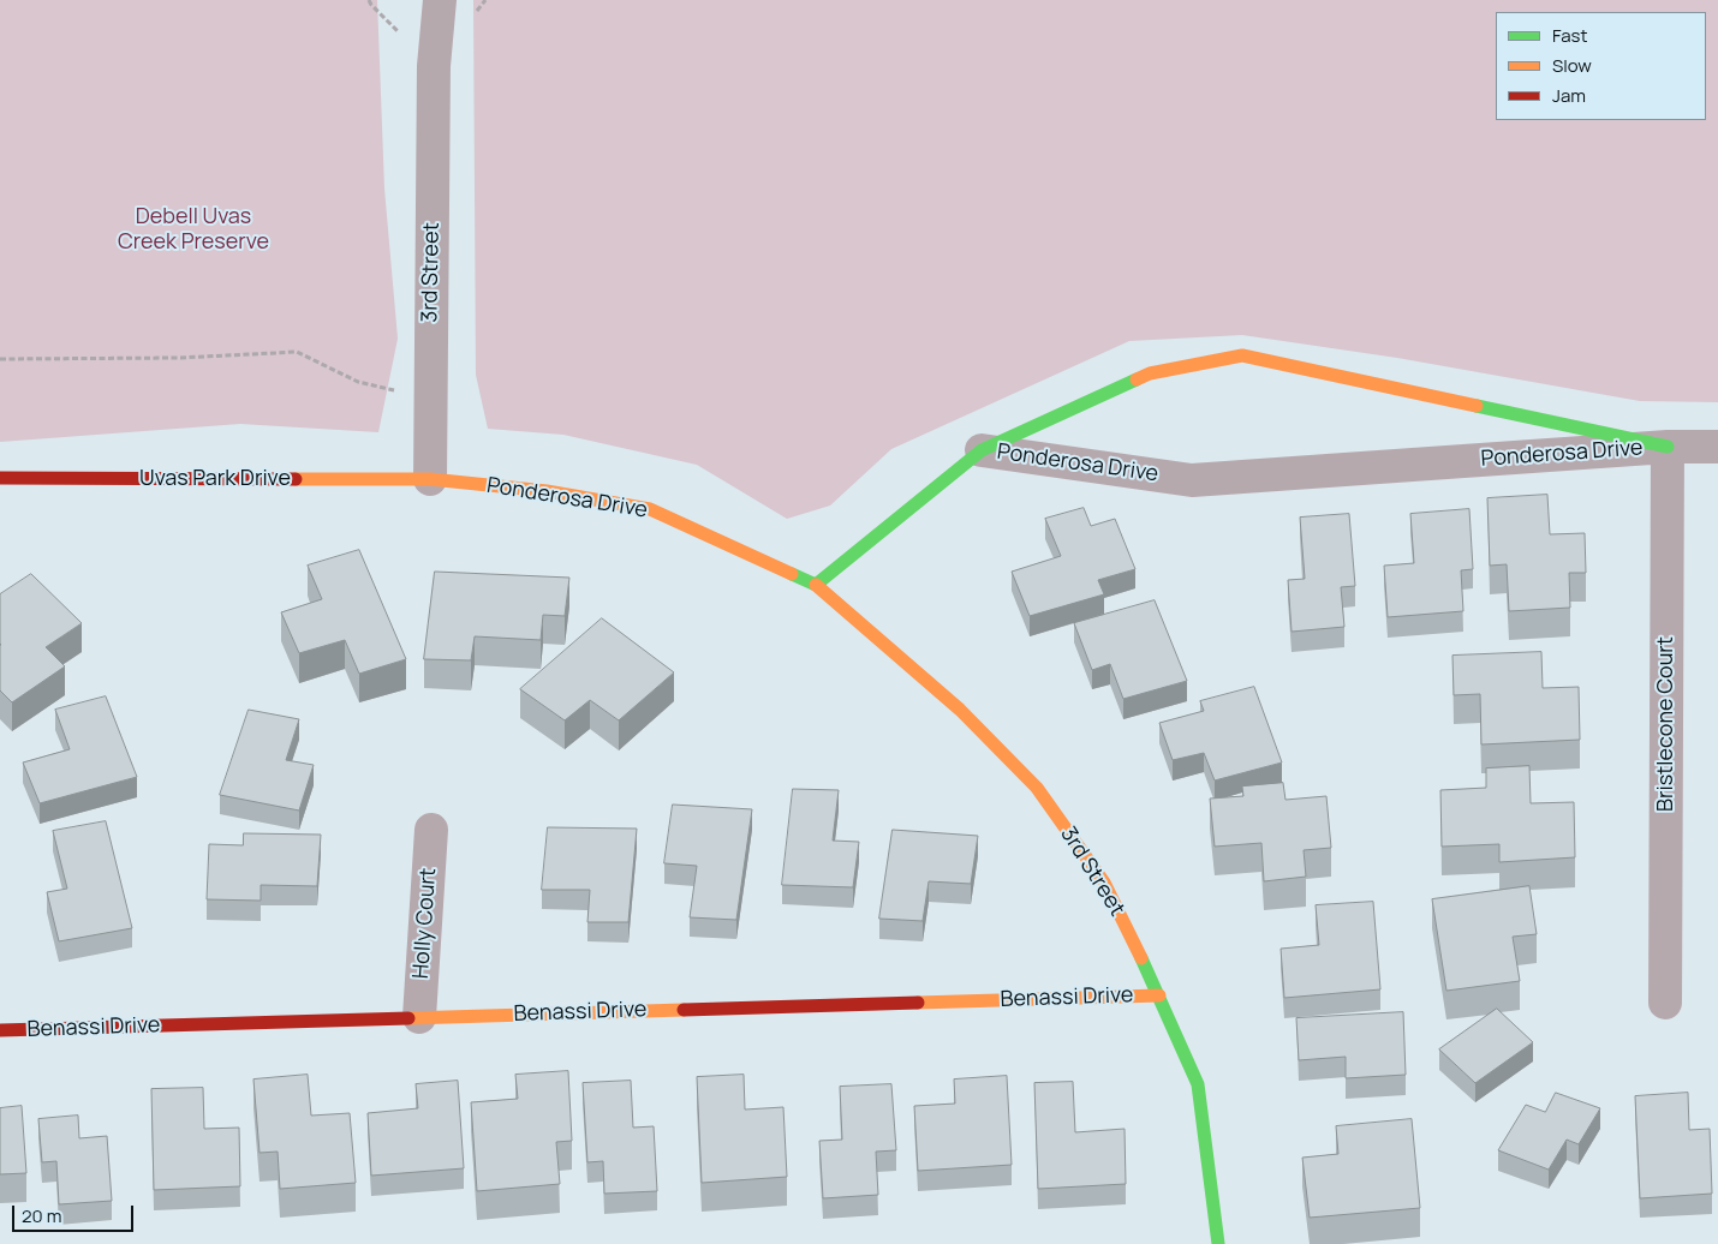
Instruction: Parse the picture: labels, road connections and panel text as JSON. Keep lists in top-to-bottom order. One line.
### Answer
{"streets":{"street":["3rd Street","Ponderosa Drive","Uvas Park Drive","Bristlecone Court","Holly Court","Benassi Drive"]},"crossings":[["3rd Street","Ponderosa Drive"],["3rd Street","Uvas Park Drive"],["3rd Street","Benassi Drive"],["Ponderosa Drive","Uvas Park Drive"],["Ponderosa Drive","Bristlecone Court"],["Holly Court","Benassi Drive"]],"parks":["Debell Uvas Creek Preserve"],"legend":["Fast","Slow","Jam"],"scale_bar":"20 m"}
